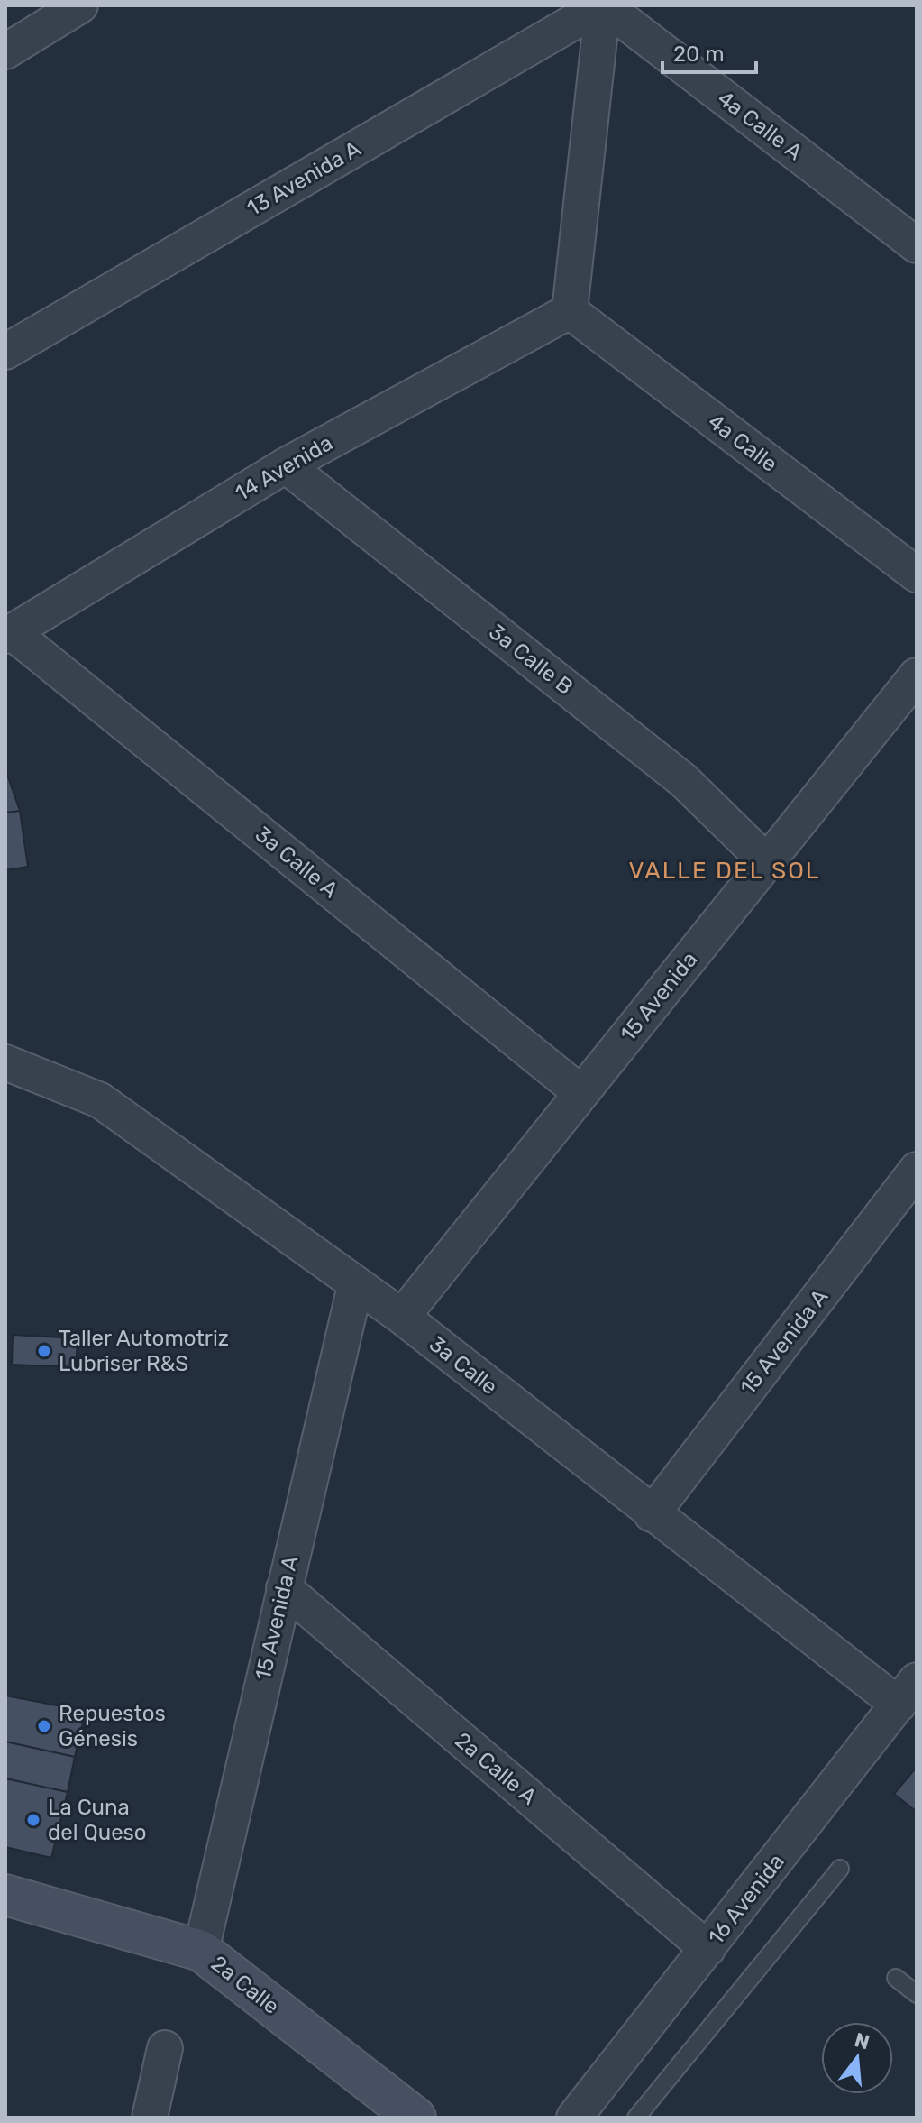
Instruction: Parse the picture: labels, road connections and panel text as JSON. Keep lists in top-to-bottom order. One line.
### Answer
{"streets":{"main road":["2a Calle"],"street":["4a Calle A","13 Avenida A","4a Calle","14 Avenida","3a Calle B","3a Calle A","15 Avenida","15 Avenida A","3a Calle","2a Calle A","16 Avenida"]},"crossings":[["4a Calle A","13 Avenida A"],["4a Calle","14 Avenida"],["14 Avenida","3a Calle B"],["14 Avenida","3a Calle A"],["3a Calle B","15 Avenida"],["3a Calle A","15 Avenida"],["15 Avenida","3a Calle"],["15 Avenida A","3a Calle"],["15 Avenida A","2a Calle A"],["15 Avenida A","2a Calle"],["3a Calle","16 Avenida"],["2a Calle A","16 Avenida"]],"districts":["VALLE DEL SOL"],"places":["Taller Automotriz Lubriser R&S","Repuestos Génesis","La Cuna del Queso"],"scale_bar":"20 m","north":"top"}
